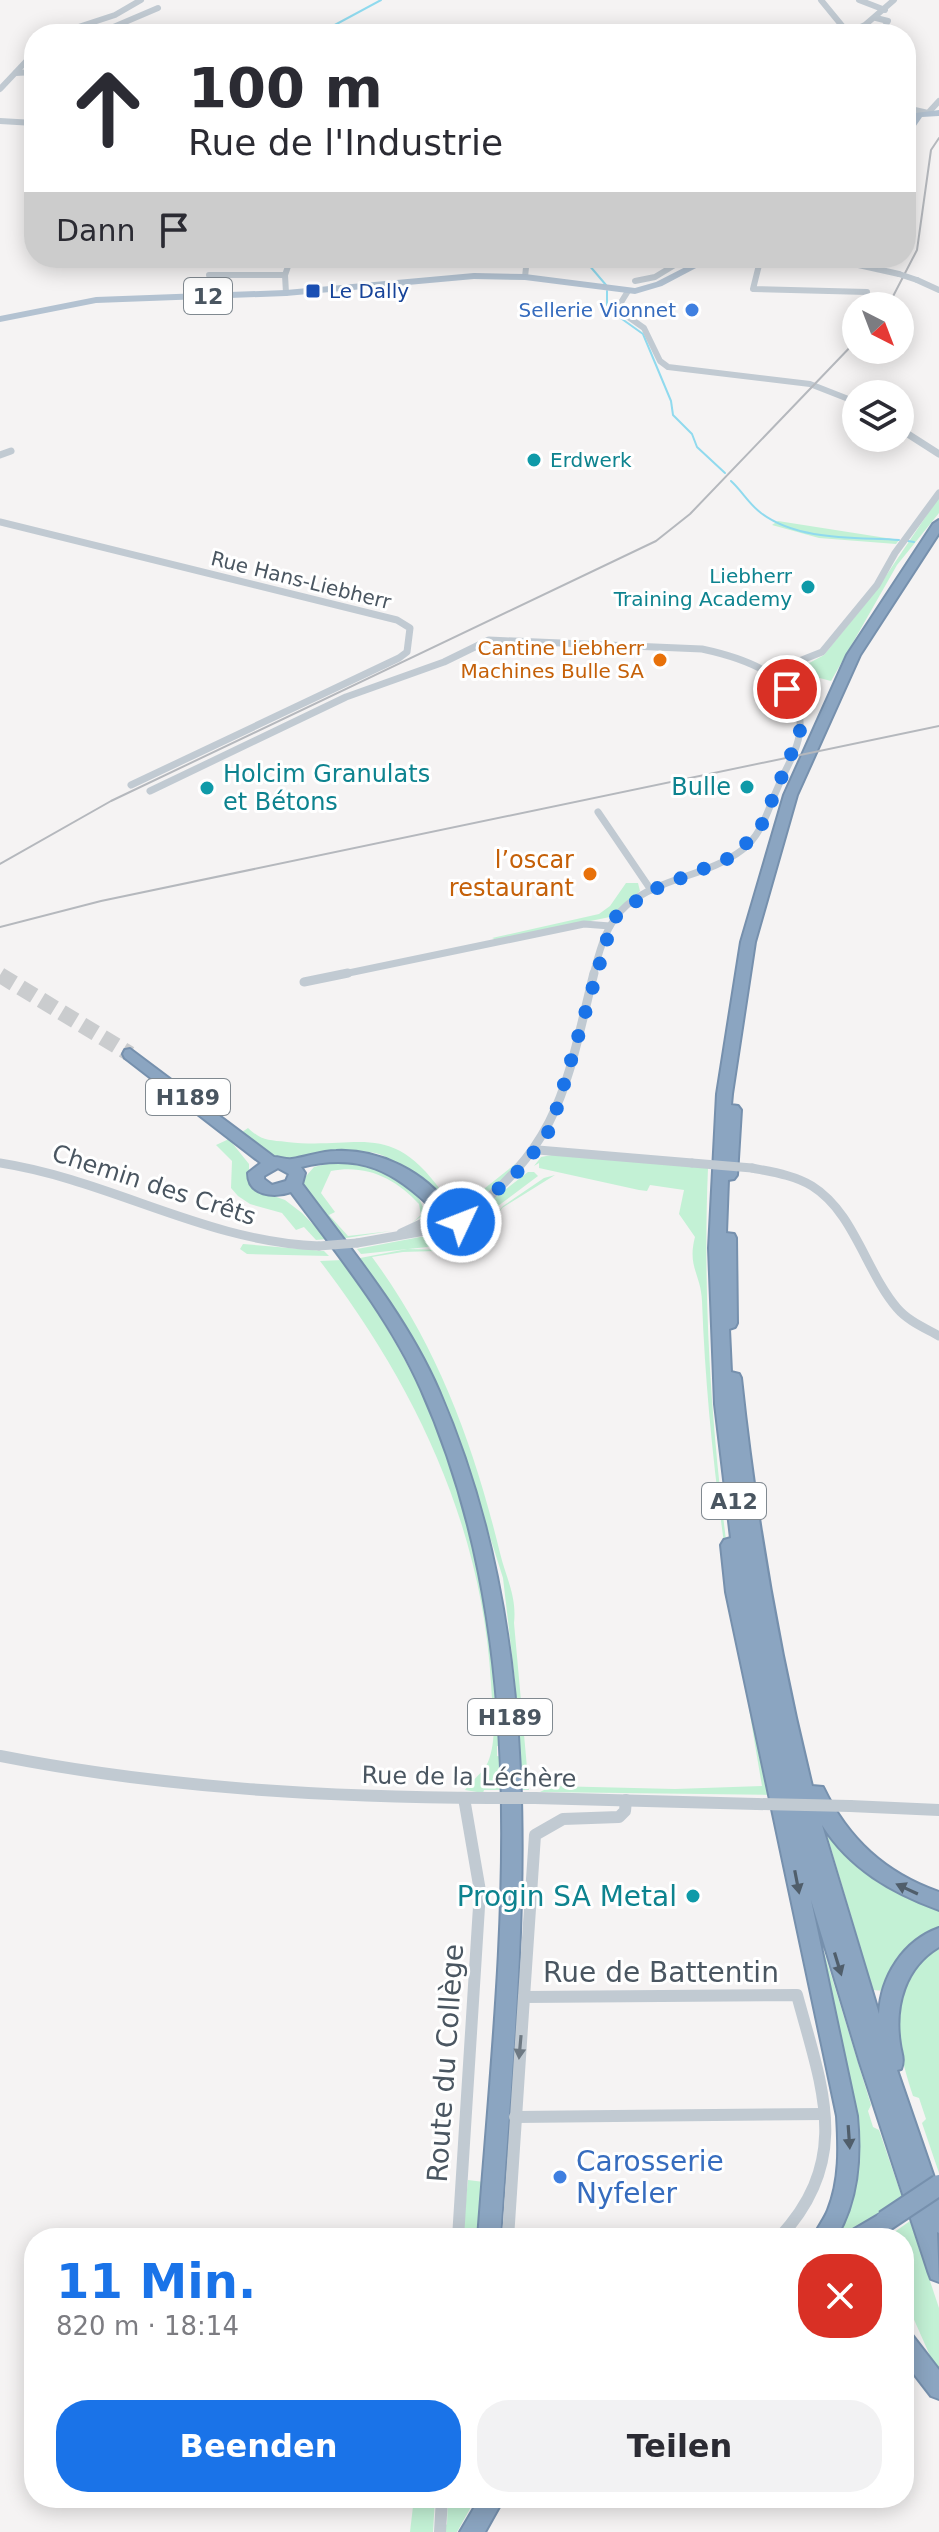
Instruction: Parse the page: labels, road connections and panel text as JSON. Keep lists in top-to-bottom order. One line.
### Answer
{"streets":{"highway":["H189","A12"],"main road":["12"],"street":["Rue Hans-Liebherr","Chemin des Crêts","Rue de la Léchère","Rue de Battentin","Route du Collège"]},"crossings":[["Rue de la Léchère","Route du Collège"]],"places":{"transit":["Le Dally"],"other":["Sellerie Vionnet","Erdwerk","Liebherr Training Academy","Cantine Liebherr Machines Bulle SA","Bulle","Holcim Granulats et Bétons","l’oscar restaurant","Progin SA Metal","Carosserie Nyfeler"]},"north":"bottom right","page":{"turn":["100 m","Rue de l'Industrie"],"then":"Dann","heading":["11 Min.","820 m · 18:14"],"buttons":["Beenden","Teilen"]}}
